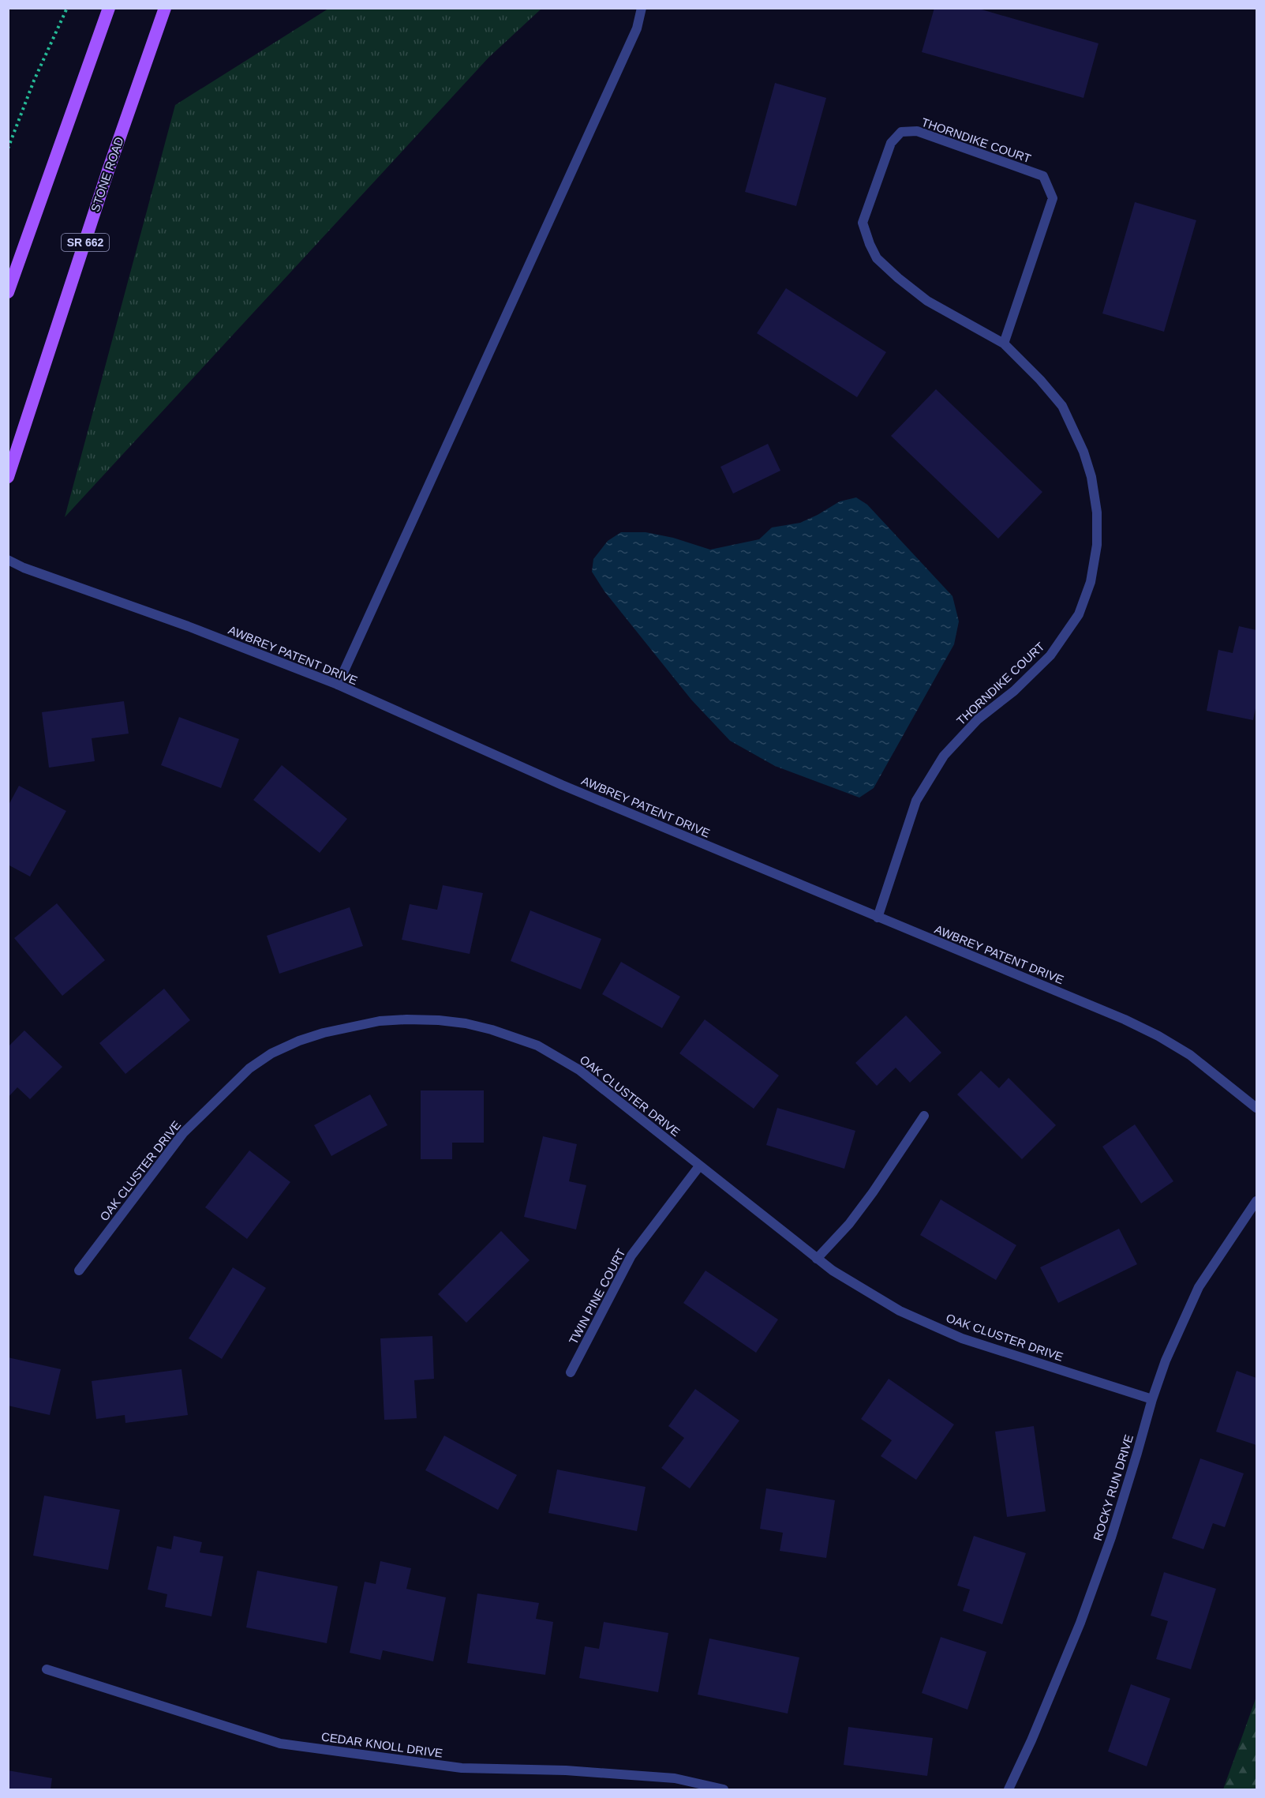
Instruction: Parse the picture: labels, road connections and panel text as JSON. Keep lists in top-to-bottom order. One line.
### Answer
{"streets":{"main road":["STONE ROAD","SR 662"],"street":["THORNDIKE COURT","AWBREY PATENT DRIVE","OAK CLUSTER DRIVE","TWIN PINE COURT","ROCKY RUN DRIVE","CEDAR KNOLL DRIVE"]},"crossings":[["THORNDIKE COURT","AWBREY PATENT DRIVE"],["OAK CLUSTER DRIVE","TWIN PINE COURT"],["OAK CLUSTER DRIVE","ROCKY RUN DRIVE"]]}
